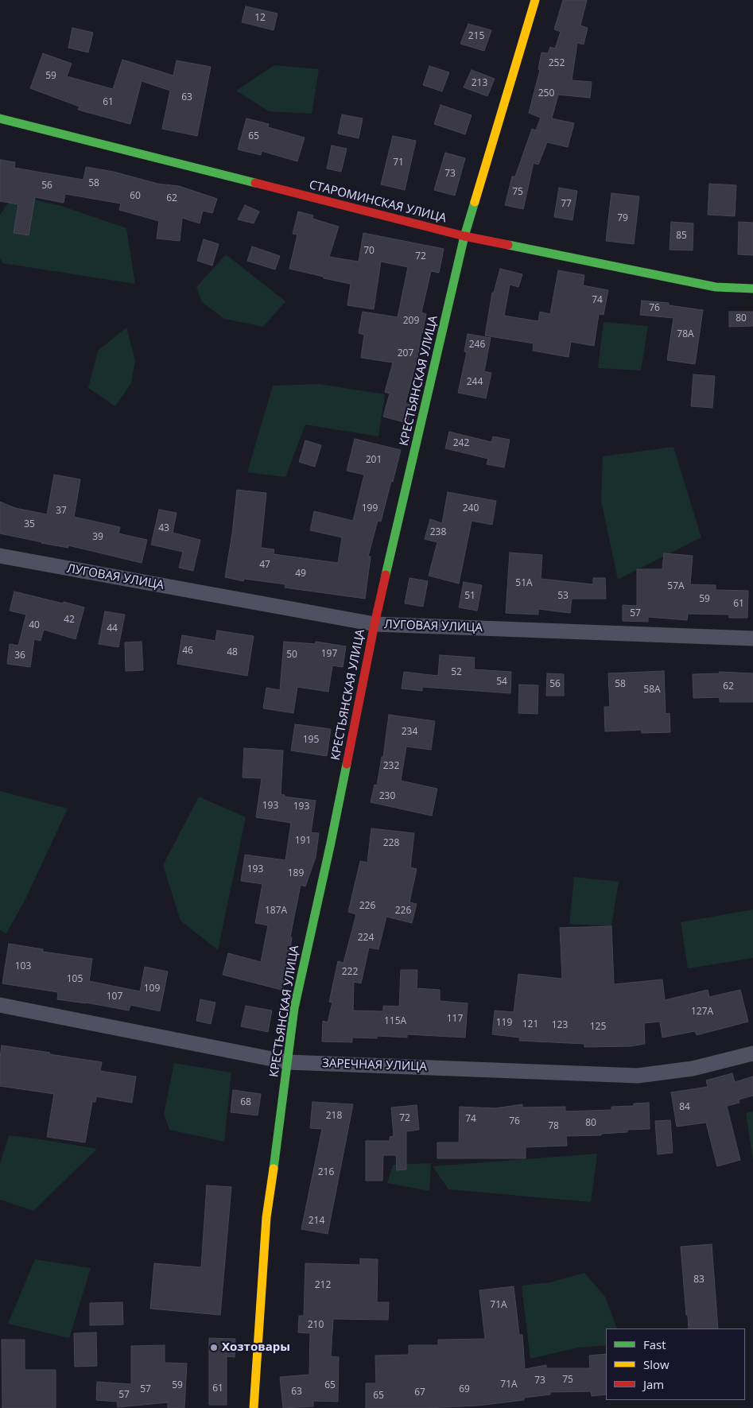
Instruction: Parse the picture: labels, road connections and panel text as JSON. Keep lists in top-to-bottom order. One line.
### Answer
{"streets":{"street":["СТАРОМИНСКАЯ УЛИЦА","КРЕСТЬЯНСКАЯ УЛИЦА","ЛУГОВАЯ УЛИЦА","ЗАРЕЧНАЯ УЛИЦА"]},"crossings":[["СТАРОМИНСКАЯ УЛИЦА","КРЕСТЬЯНСКАЯ УЛИЦА"],["КРЕСТЬЯНСКАЯ УЛИЦА","ЛУГОВАЯ УЛИЦА"],["КРЕСТЬЯНСКАЯ УЛИЦА","ЗАРЕЧНАЯ УЛИЦА"]],"places":["Хозтовары"],"house_numbers":["12","215","252","59","213","250","63","61","65","71","73","58","56","75","60","62","77","79","85","70","72","74","76","80","209","78А","246","207","244","242","201","199","240","37","35","43","238","39","47","49","51А","57А","51","53","59","61","57","42","40","44","46","48","197","50","36","52","54","56","58","62","58А","234","195","232","230","193","193","191","228","193","189","226","187А","226","224","103","222","105","109","107","127А","117","115А","119","121","123","125","68","84","218","72","74","76","80","78","216","214","83","212","71А","210","75","73","71А","59","65","61","57","69","63","67","57","65"],"legend":["Fast","Slow","Jam"]}
